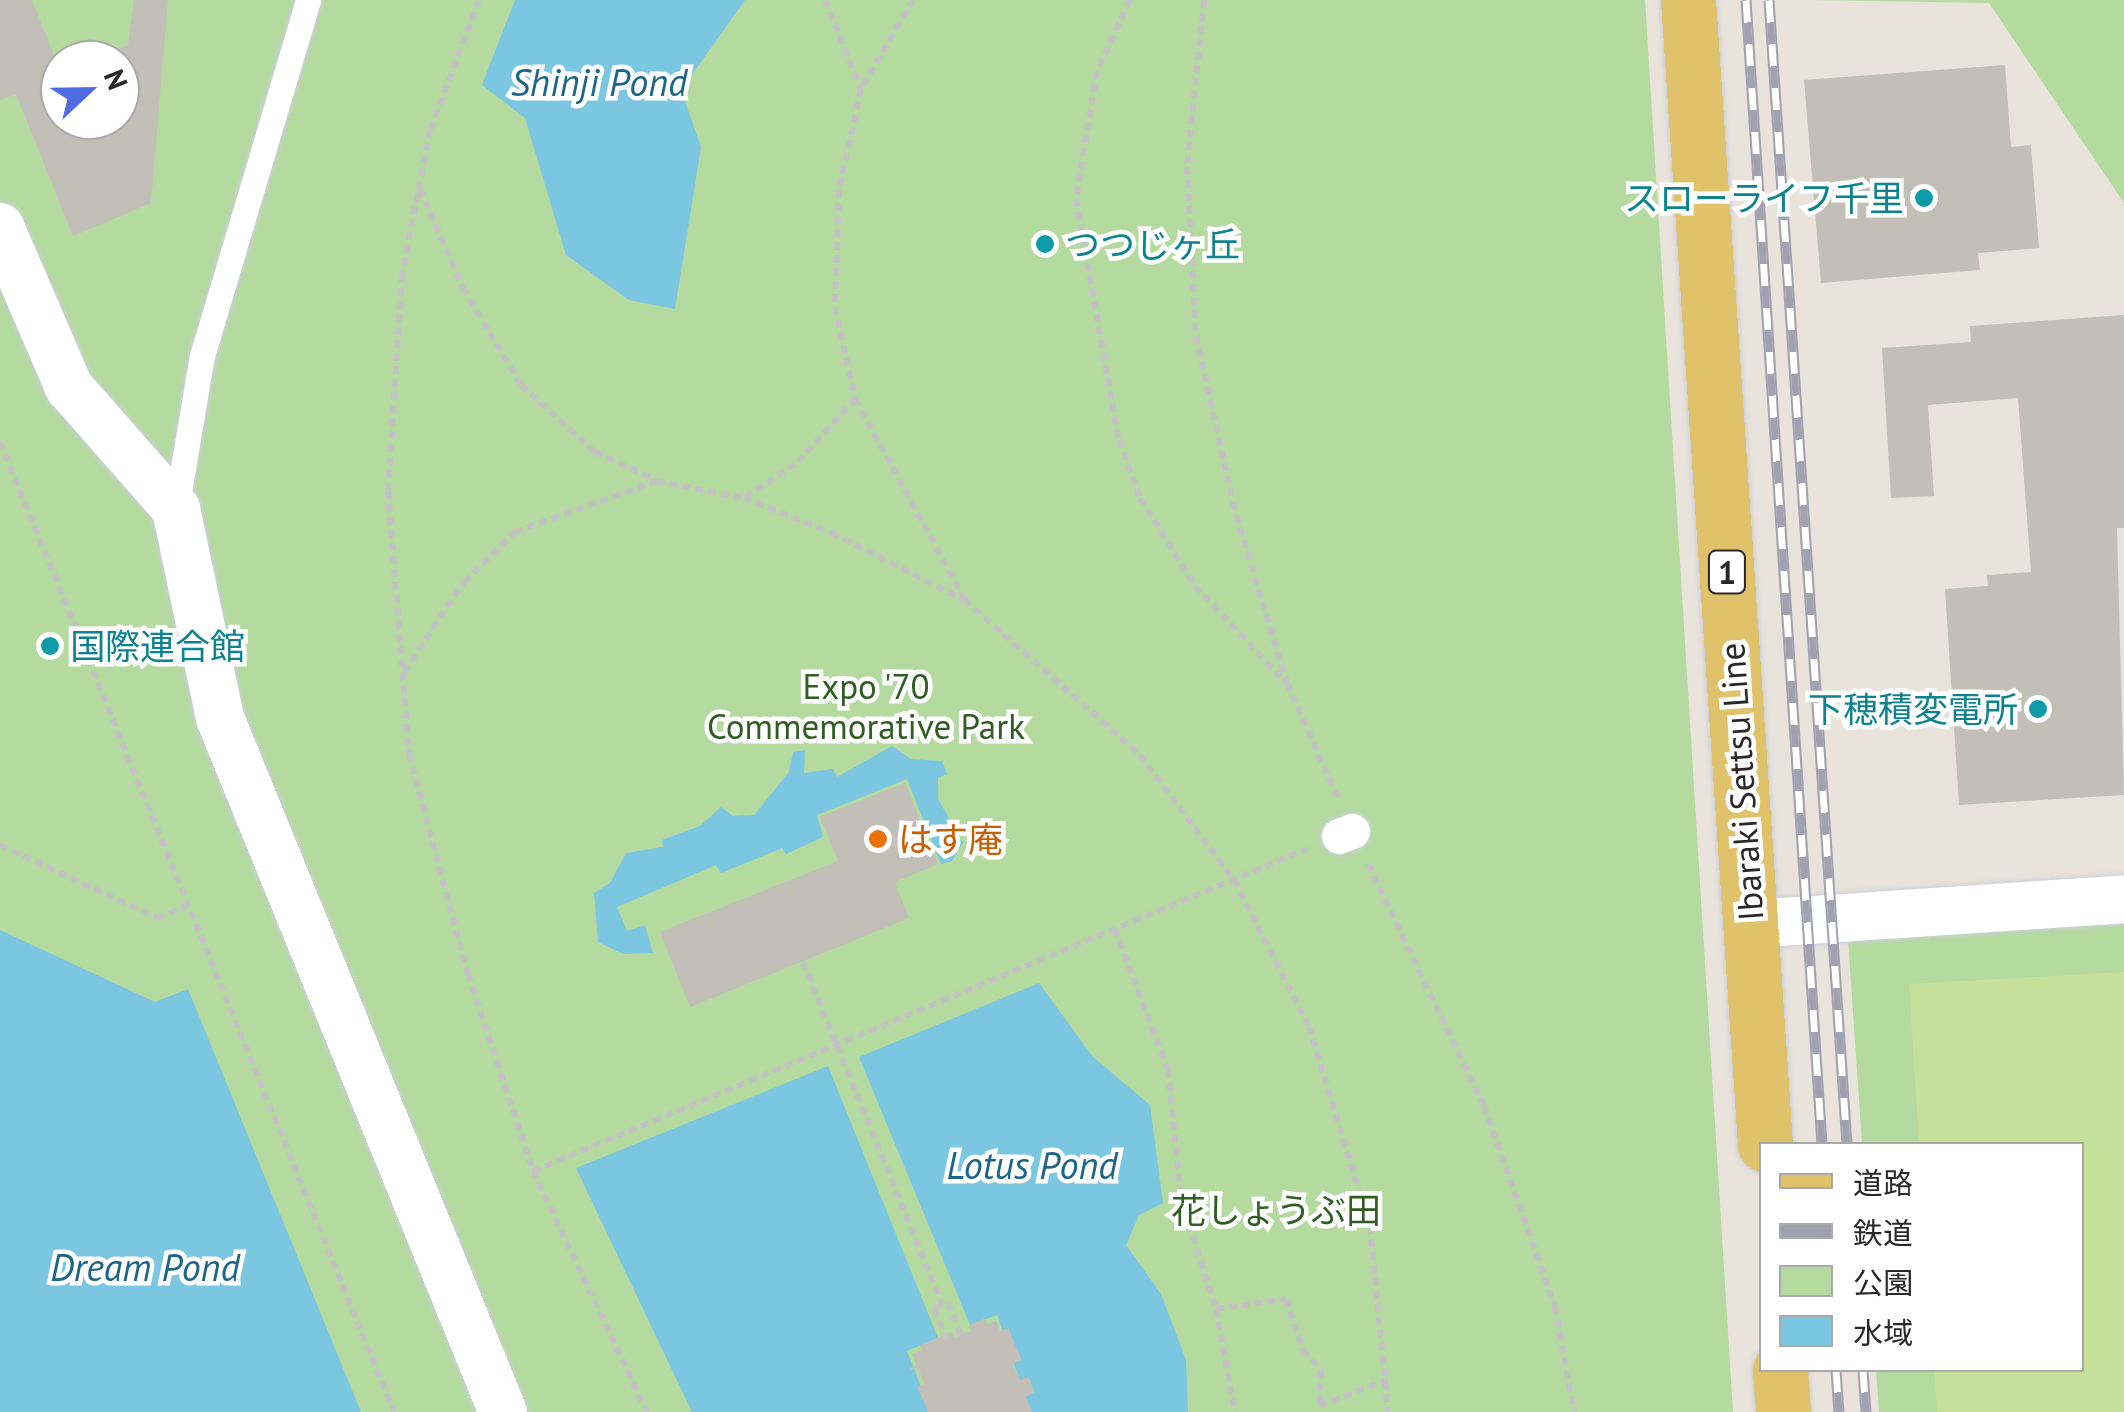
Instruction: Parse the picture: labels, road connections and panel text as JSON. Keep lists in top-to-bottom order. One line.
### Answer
{"streets":{"main road":["1","Ibaraki Settsu Line"]},"water":["Shinji Pond","Lotus Pond","Dream Pond"],"parks":["Expo '70 Commemorative Park","花しょうぶ田"],"places":["スローライフ千里","つつじヶ丘","国際連合館","下穂積変電所","はす庵"],"legend":["道路","鉄道","公園","水域"],"north":"right"}
